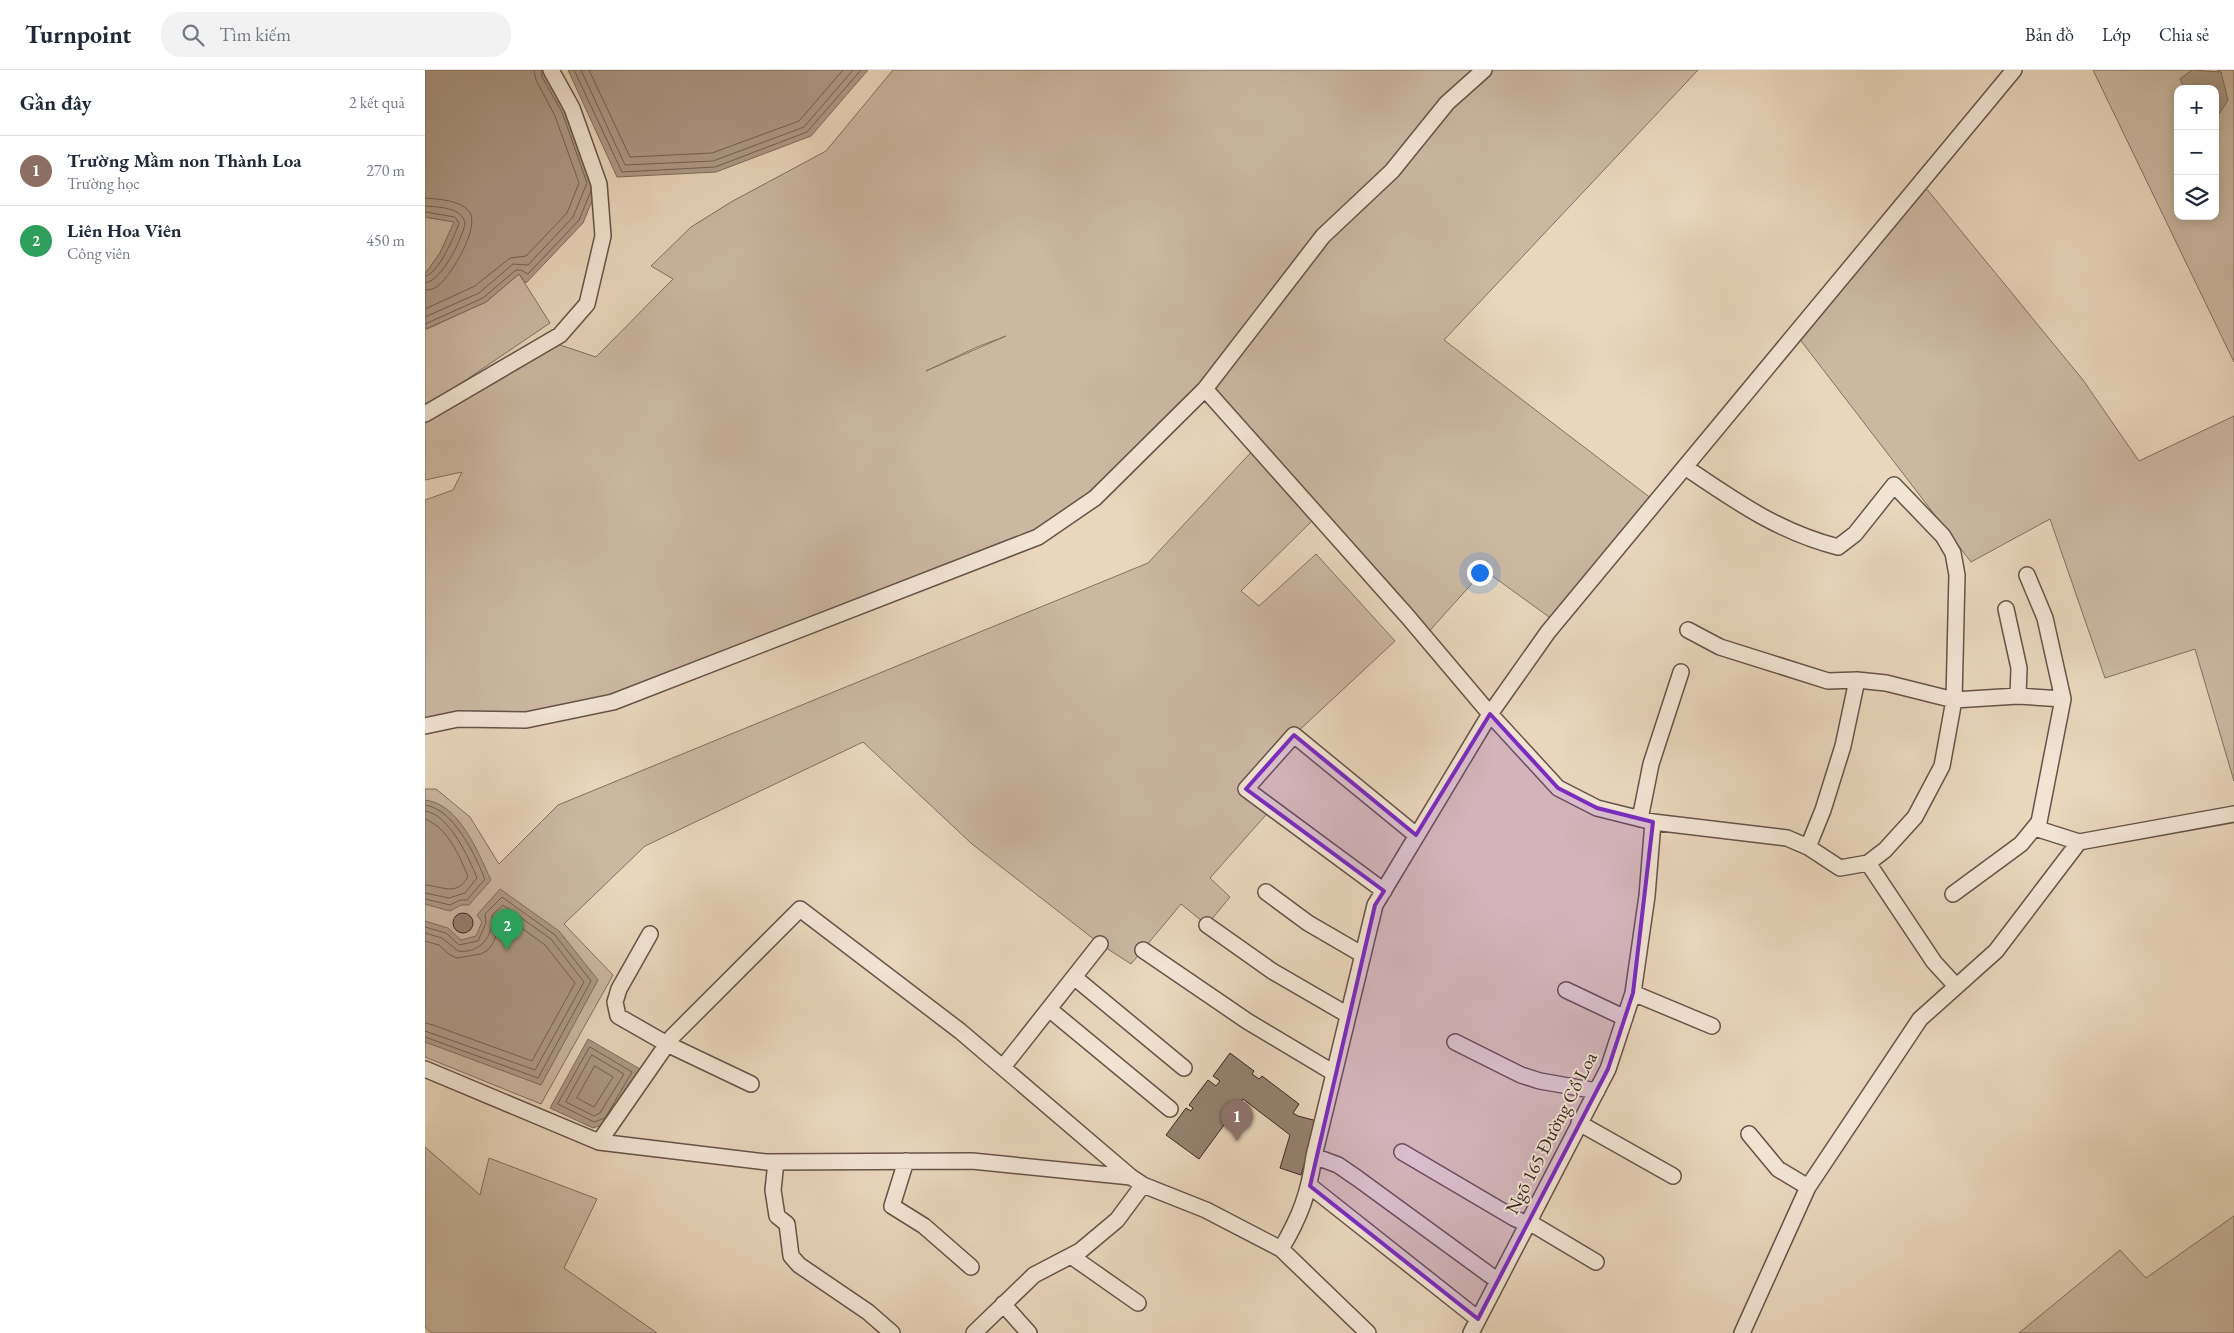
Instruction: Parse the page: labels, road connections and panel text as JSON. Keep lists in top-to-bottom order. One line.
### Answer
{"streets":{"street":["Ngõ 165 Đường Cổ Loa"]},"page":{"header":"Turnpoint","search":"Tìm kiếm","nav":["Bản đồ","Lớp","Chia sẻ"],"heading":["Gần đây","2 kết quả"],"map_buttons":["+","−"],"list":[{"mark":"1","name":"Trường Mầm non Thành Loa","note":"Trường học","value":"270 m"},{"mark":"2","name":"Liên Hoa Viên","note":"Công viên","value":"450 m"}],"pins":["2","1"]}}
